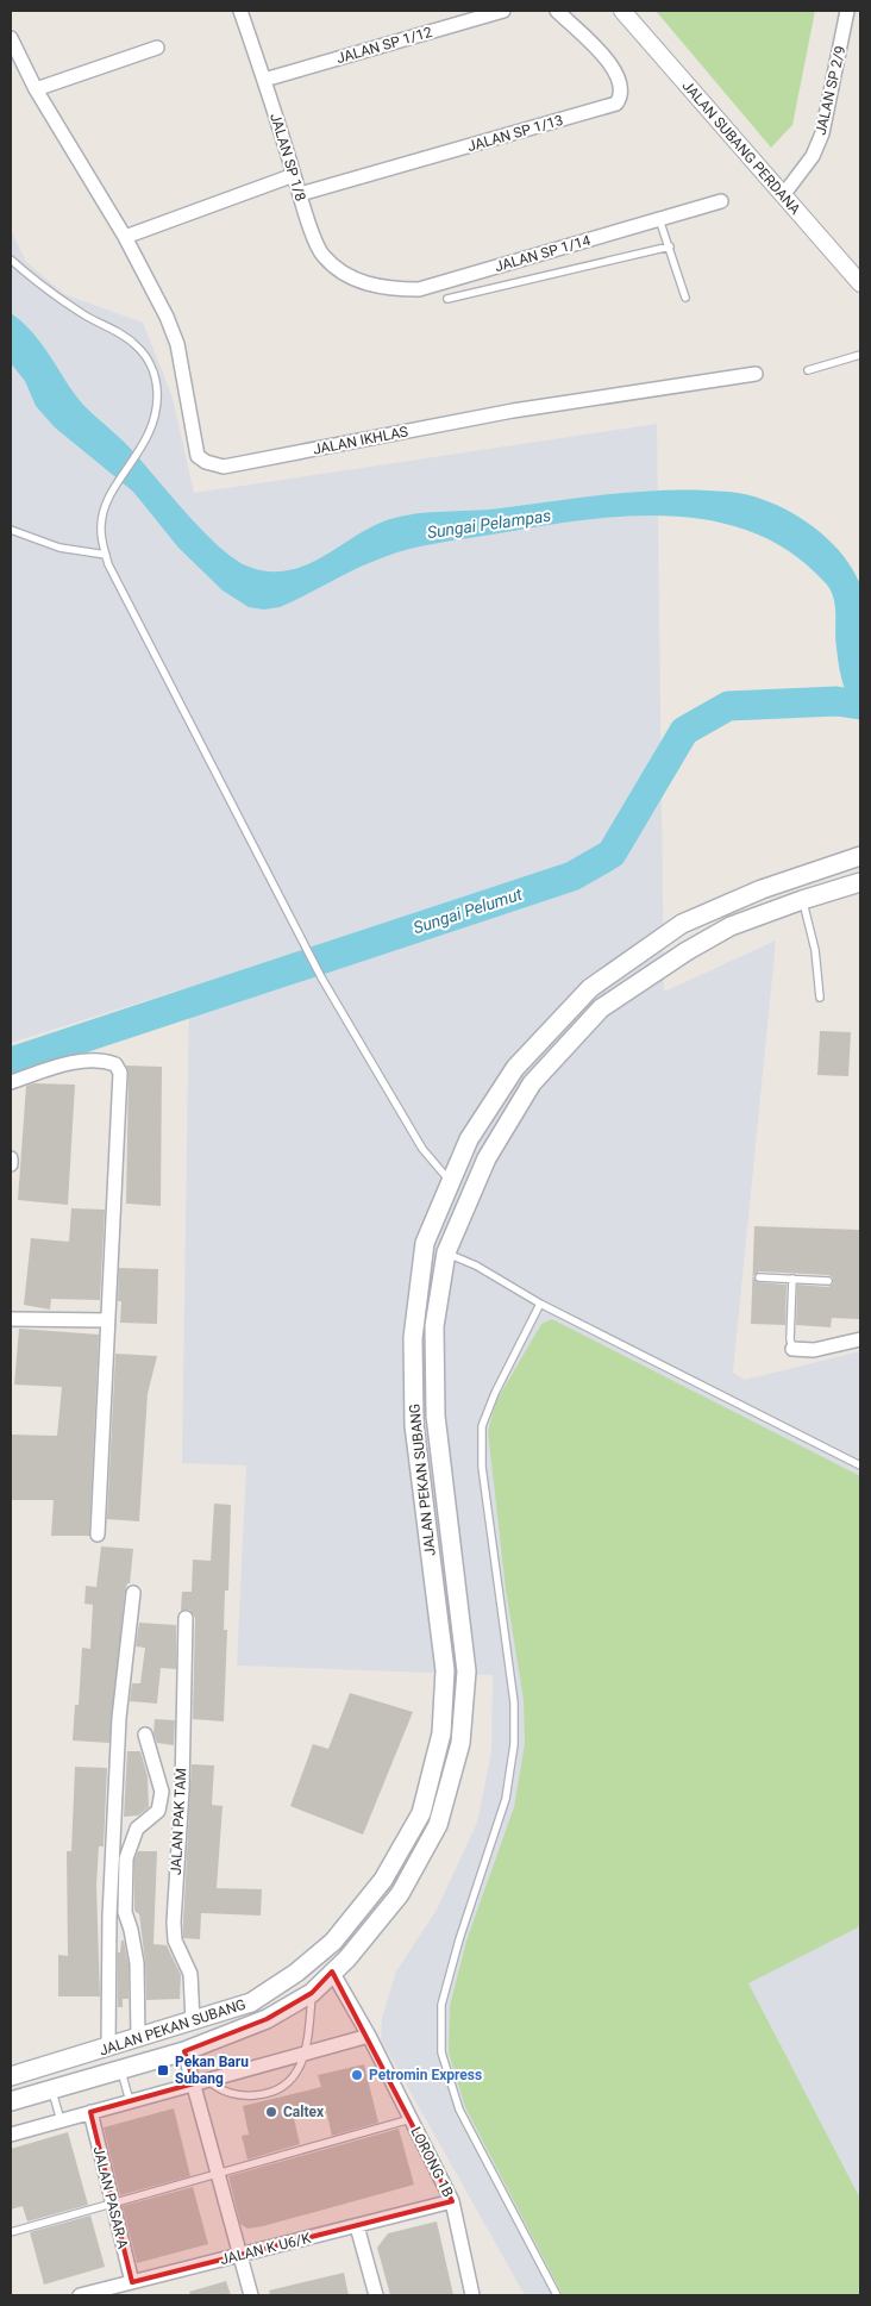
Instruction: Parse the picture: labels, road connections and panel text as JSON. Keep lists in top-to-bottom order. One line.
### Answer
{"streets":{"main road":["JALAN PEKAN SUBANG"],"street":["JALAN SP 1/12","JALAN SP 2/9","JALAN SP 1/13","JALAN SUBANG PERDANA","JALAN SP 1/8","JALAN SP 1/14","JALAN IKHLAS","JALAN PAK TAM","LORONG 1B","JALAN PASAR A","JALAN K U6/K"]},"crossings":[["JALAN SP 1/12","JALAN SP 1/8"],["JALAN SP 2/9","JALAN SUBANG PERDANA"],["JALAN SP 1/13","JALAN SP 1/8"],["JALAN SP 1/8","JALAN SP 1/14"],["JALAN PEKAN SUBANG","JALAN PAK TAM"],["JALAN PEKAN SUBANG","LORONG 1B"],["LORONG 1B","JALAN K U6/K"],["JALAN PASAR A","JALAN K U6/K"]],"water":["Sungai Pelampas","Sungai Pelumut"],"places":{"transit":["Pekan Baru Subang"],"other":["Petromin Express","Caltex"]}}
